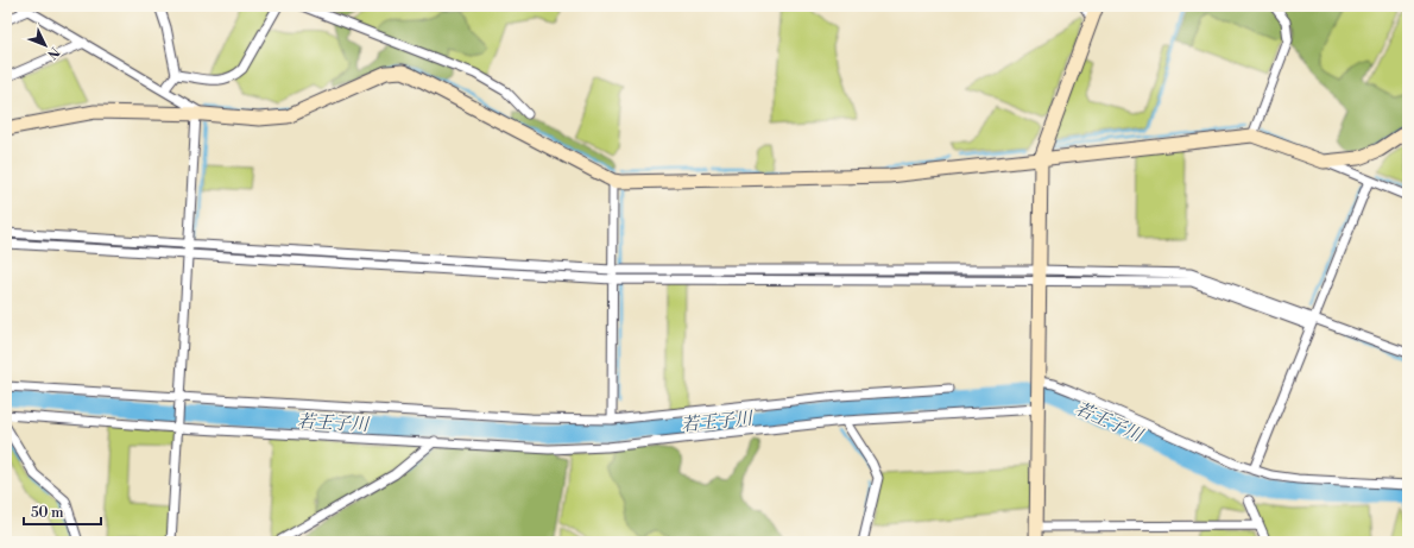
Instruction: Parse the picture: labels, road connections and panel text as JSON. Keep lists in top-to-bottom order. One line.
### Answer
{"water":["若王子川"],"scale_bar":"50 m","north":"bottom right"}
